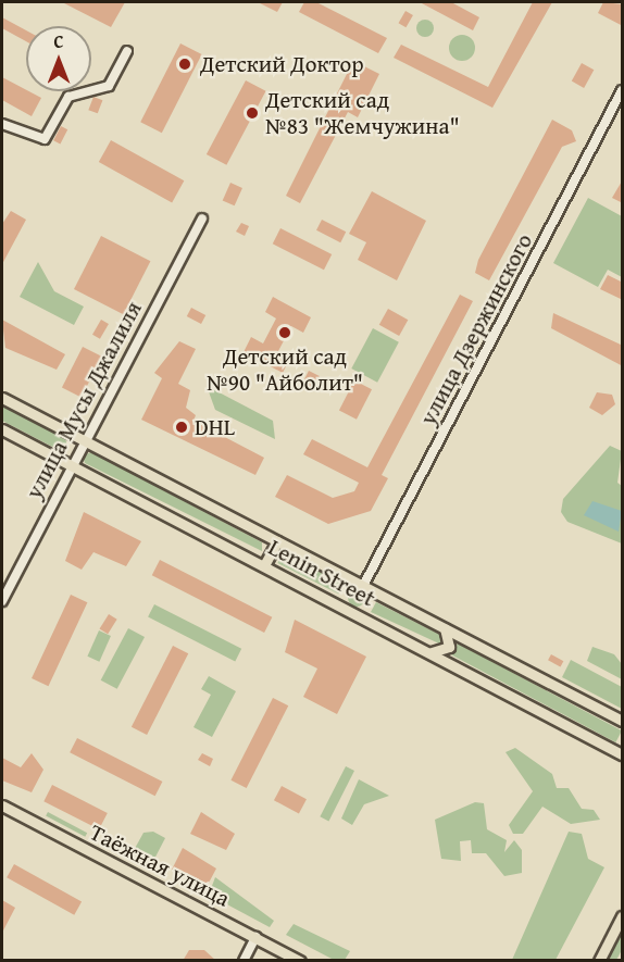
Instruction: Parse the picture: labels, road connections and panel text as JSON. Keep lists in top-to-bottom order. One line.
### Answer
{"streets":{"main road":["Lenin Street","Таёжная улица"],"street":["улица Дзержинского","улица Мусы Джалиля"]},"crossings":[["улица Дзержинского","Lenin Street"],["улица Мусы Джалиля","Lenin Street"]],"places":["Детский Доктор","Детский сад №83 \"Жемчужина\"","Детский сад №90 \"Айболит\"","DHL"],"north":"top"}
